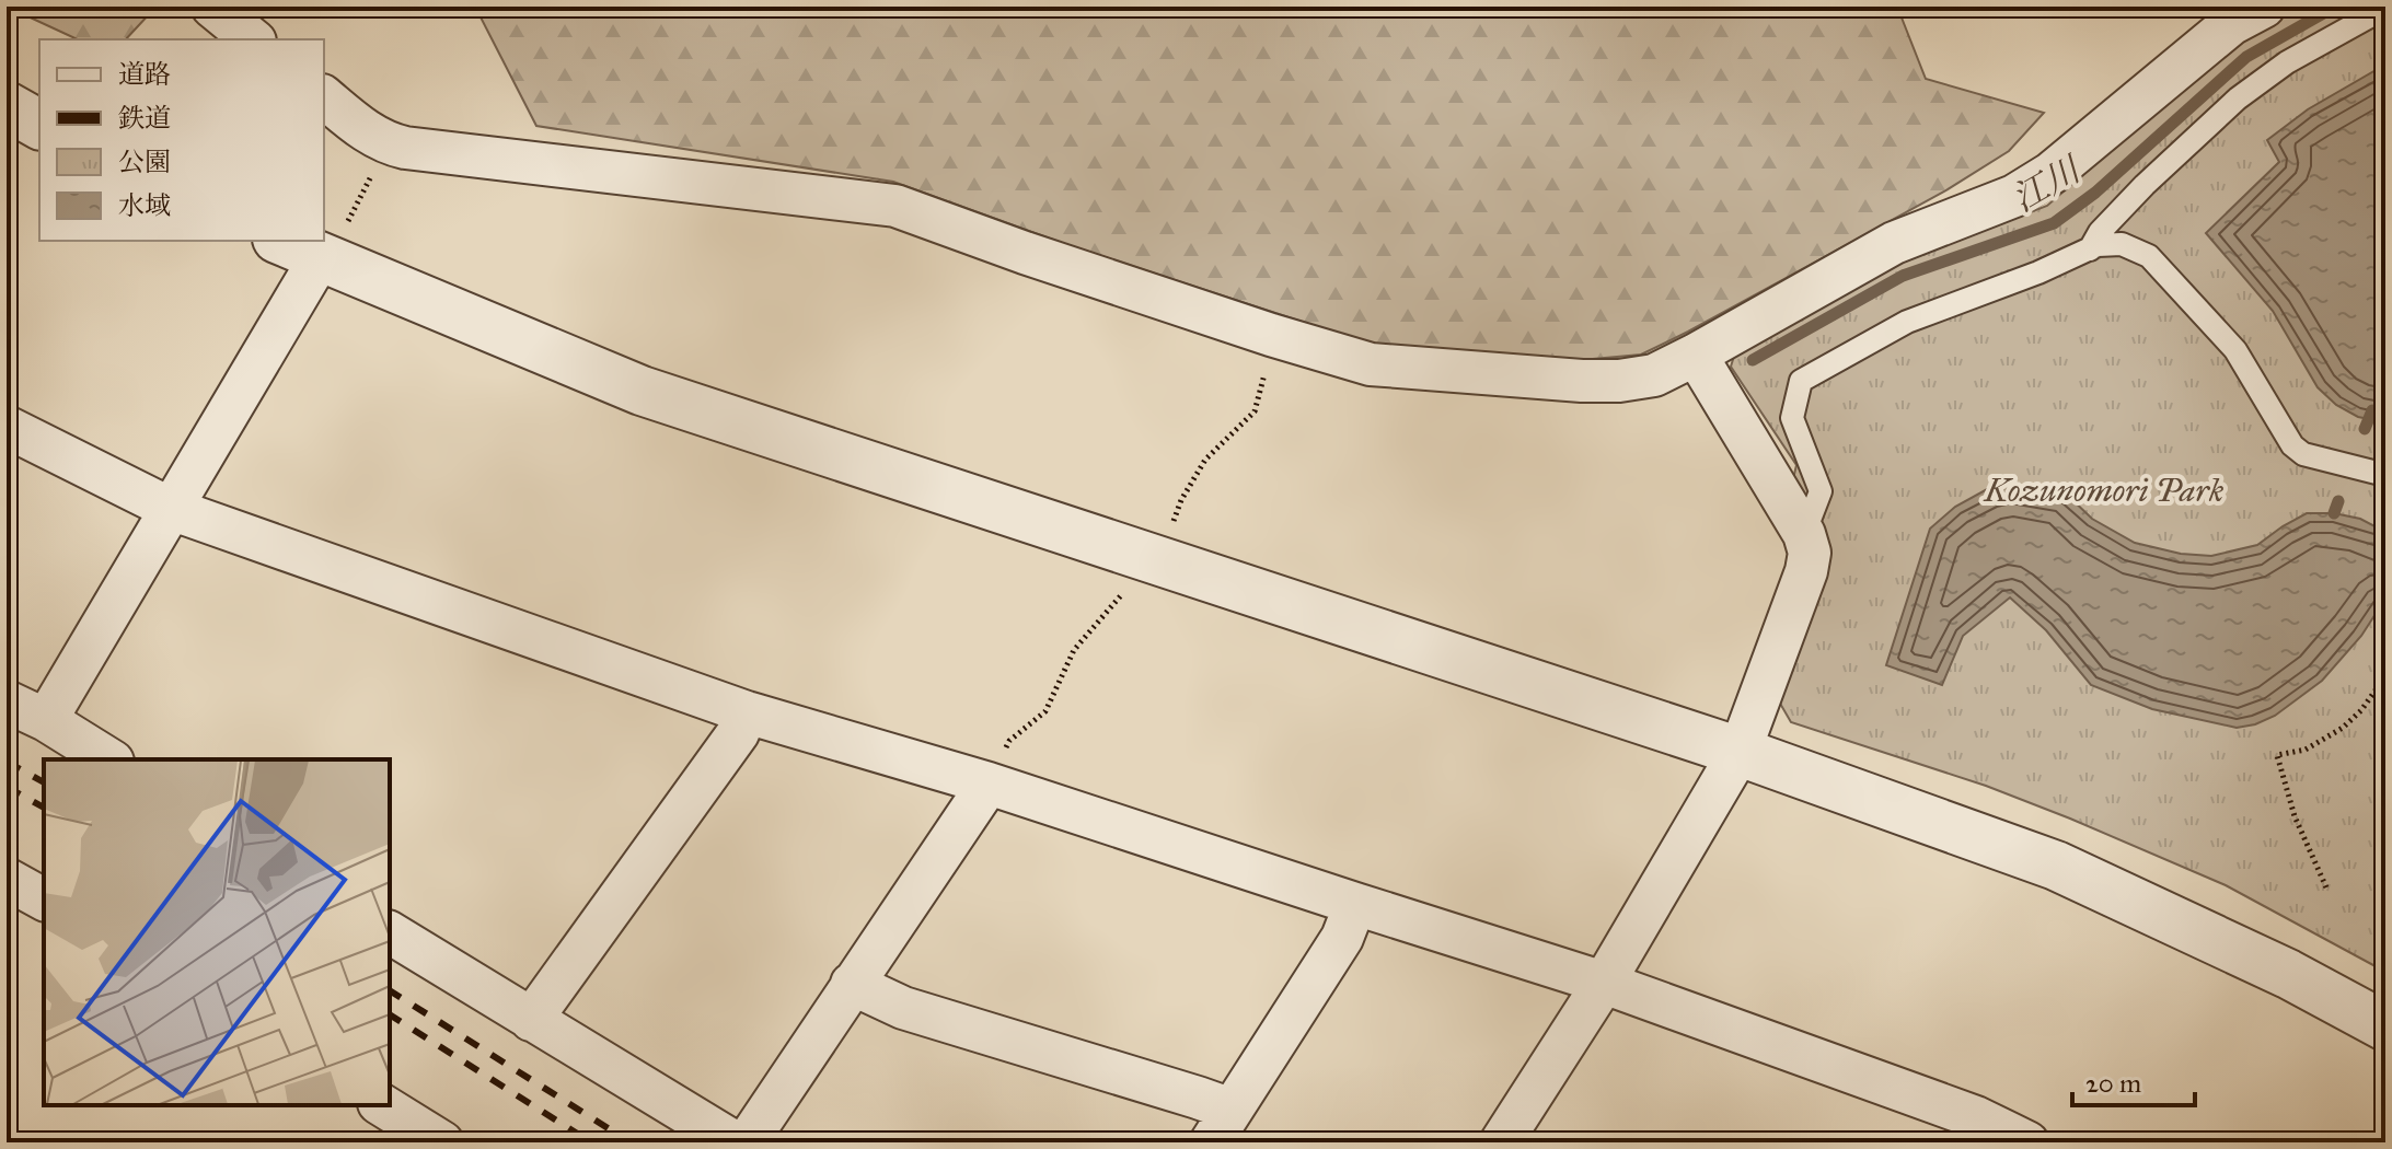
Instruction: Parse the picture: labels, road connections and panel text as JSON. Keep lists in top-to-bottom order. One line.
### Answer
{"water":["江川"],"parks":["Kozunomori Park"],"legend":["道路","鉄道","公園","水域"],"scale_bar":"20 m"}
